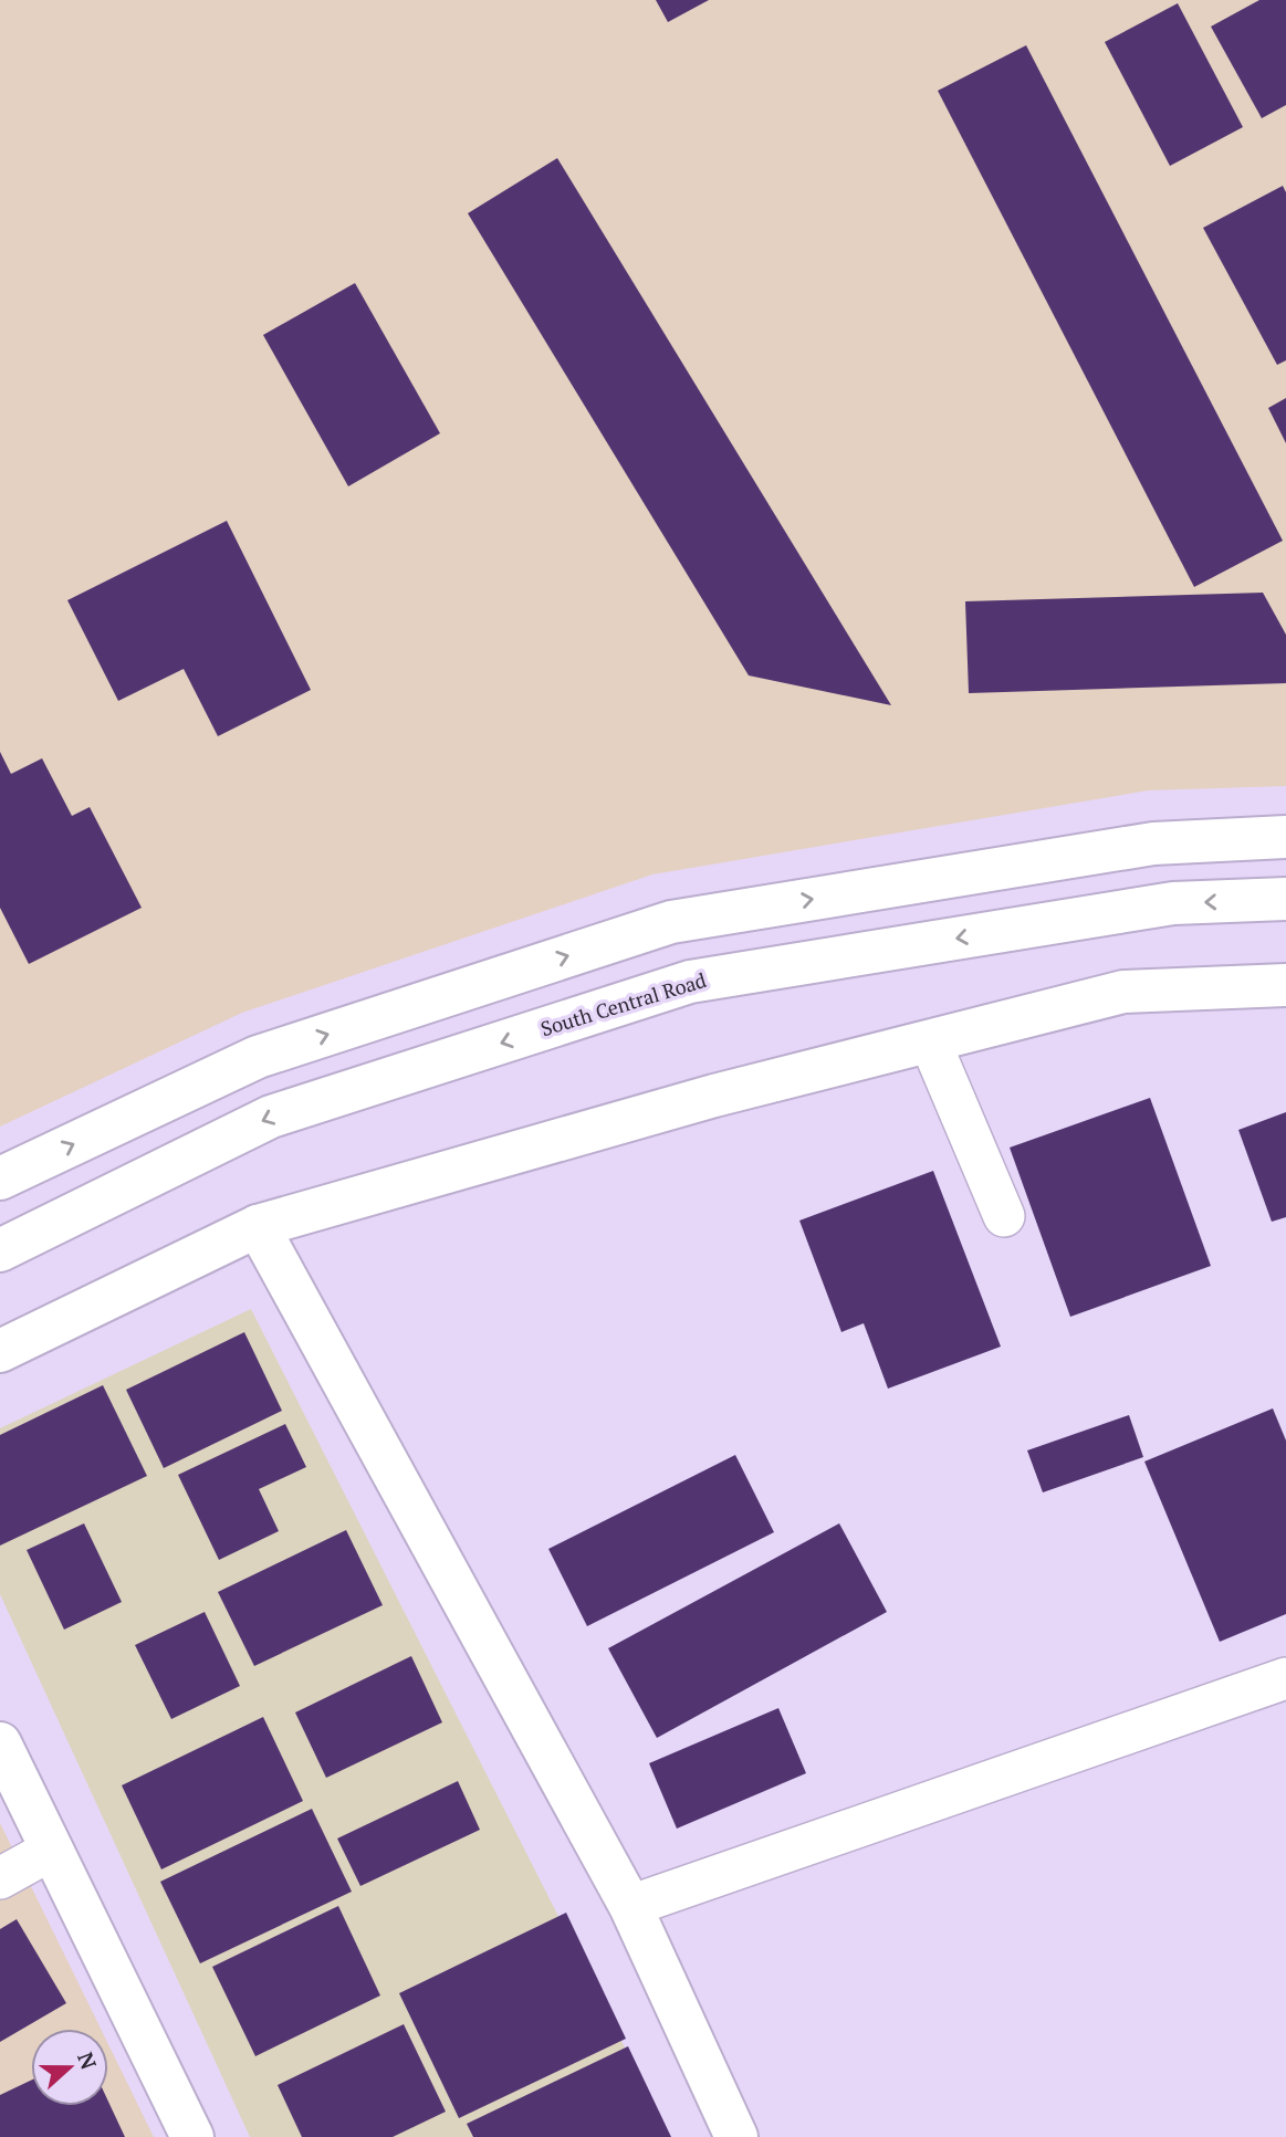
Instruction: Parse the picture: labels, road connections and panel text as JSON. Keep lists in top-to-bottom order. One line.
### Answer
{"streets":{"street":["South Central Road"]},"north":"right"}
